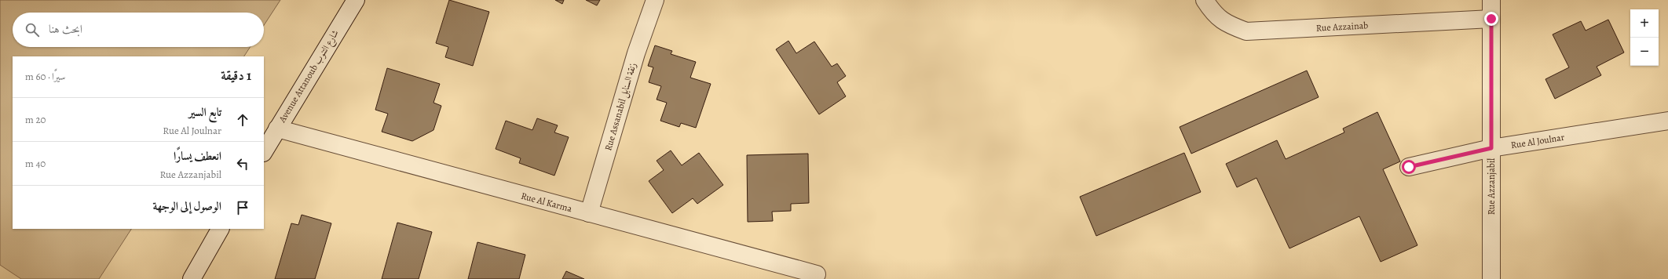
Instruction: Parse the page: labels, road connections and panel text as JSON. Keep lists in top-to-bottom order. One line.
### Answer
{"streets":{"street":["Rue Azzainab","Avenue Attanoub شارع التنوب","Rue Assanabil زنقة السنابل","Rue Al Joulnar","Rue Azzanjabil","Rue Al Karma"]},"crossings":[["Rue Azzainab","Rue Azzanjabil"],["Avenue Attanoub شارع التنوب","Rue Al Karma"],["Rue Assanabil زنقة السنابل","Rue Al Karma"],["Rue Al Joulnar","Rue Azzanjabil"]],"page":{"map_buttons":["+","−"],"search":"ابحث هنا","heading":["1 دقيقة","سيرًا · 60 m"],"list":[["تابع السير","Rue Al Joulnar","20 m"],["انعطف يسارًا","Rue Azzanjabil","40 m"],"الوصول إلى الوجهة"]}}
